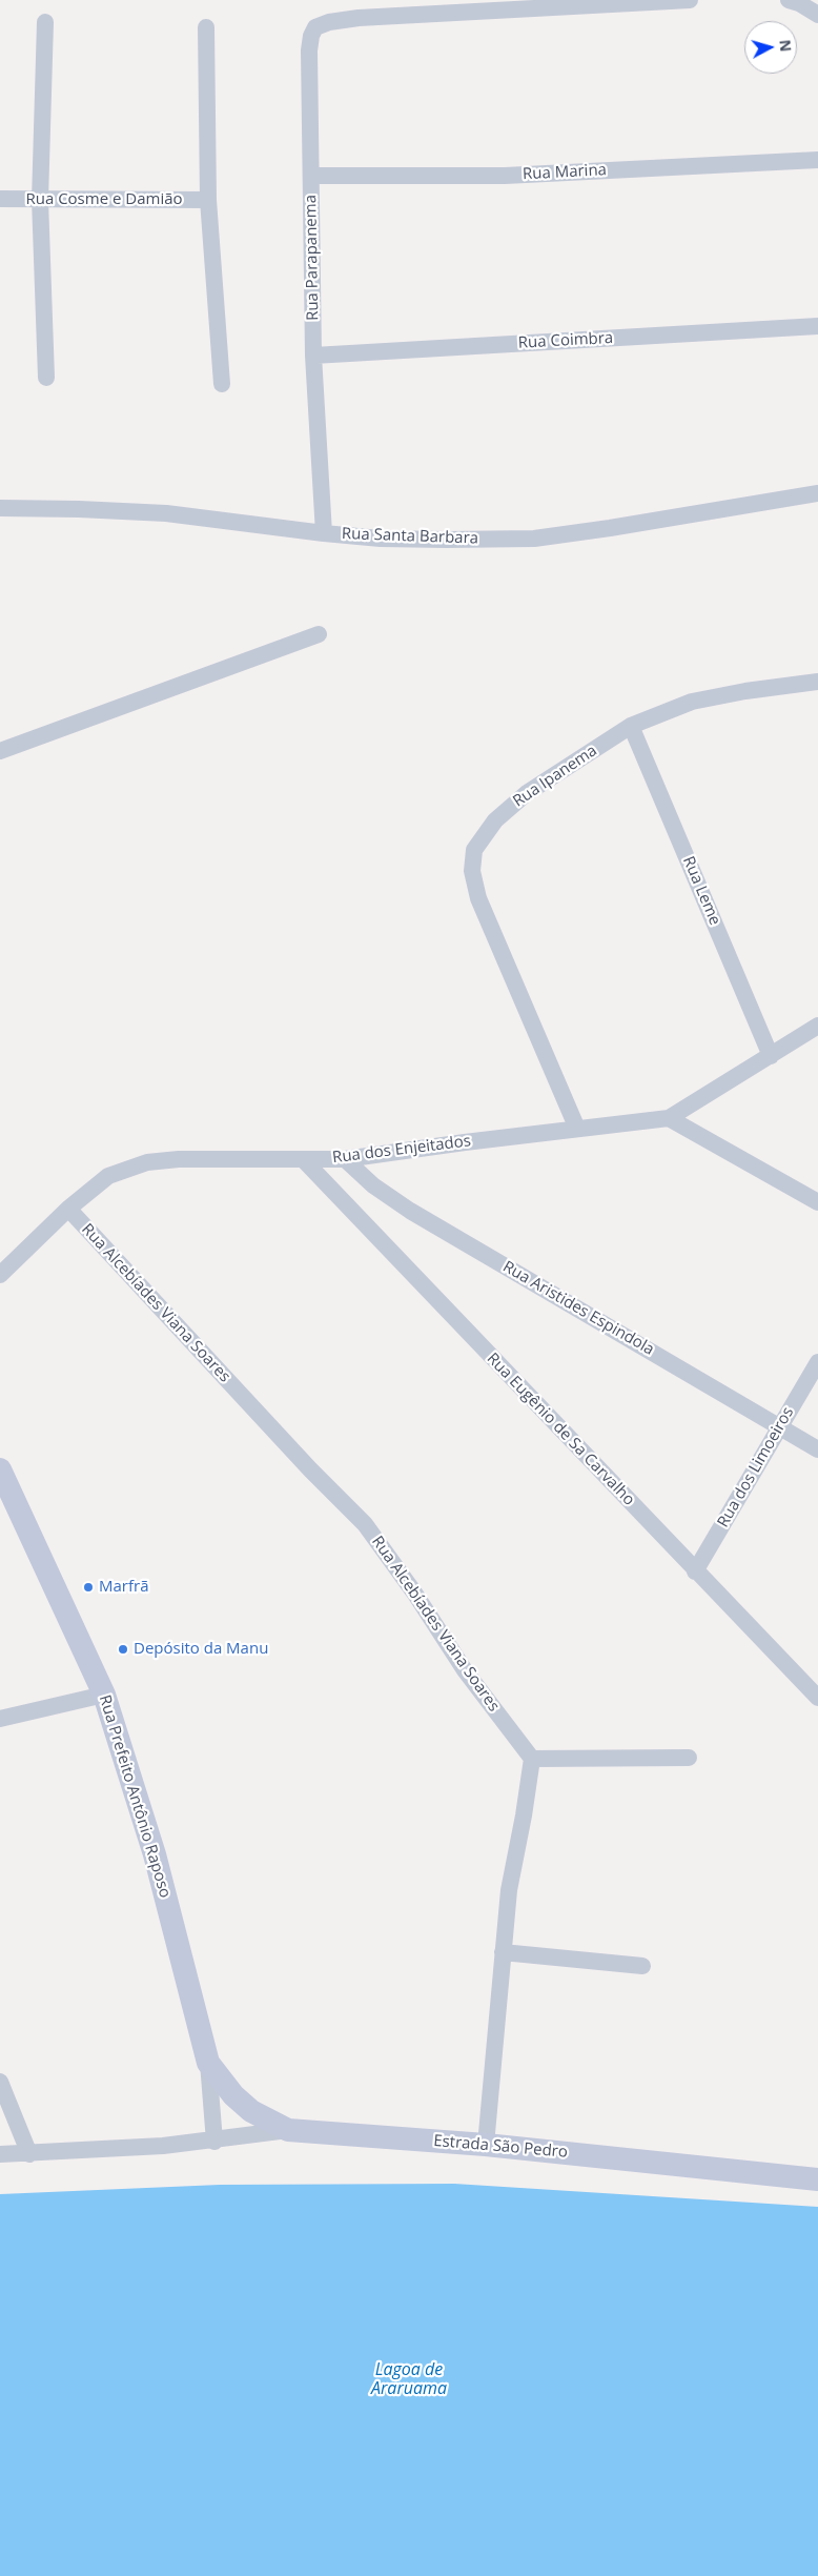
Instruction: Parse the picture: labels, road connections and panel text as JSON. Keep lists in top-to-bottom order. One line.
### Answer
{"streets":{"street":["Rua Marina","Rua Cosme e Damião","Rua Parapanema","Rua Coimbra","Rua Santa Barbara","Rua Ipanema","Rua Leme","Rua dos Enjeitados","Rua Alcebíades Viana Soares","Rua Aristides Espindola","Rua Eugênio de Sa Carvalho","Rua dos Limoeiros","Rua Prefeito Antônio Raposo","Estrada São Pedro"]},"crossings":[["Rua Marina","Rua Parapanema"],["Rua Parapanema","Rua Coimbra"],["Rua Parapanema","Rua Santa Barbara"],["Rua Ipanema","Rua Leme"],["Rua Ipanema","Rua dos Enjeitados"],["Rua Leme","Rua dos Enjeitados"],["Rua dos Enjeitados","Rua Alcebíades Viana Soares"],["Rua dos Enjeitados","Rua Aristides Espindola"],["Rua dos Enjeitados","Rua Eugênio de Sa Carvalho"],["Rua Aristides Espindola","Rua dos Limoeiros"],["Rua Eugênio de Sa Carvalho","Rua dos Limoeiros"],["Rua Prefeito Antônio Raposo","Estrada São Pedro"]],"water":["Lagoa de Araruama"],"places":["Marfrã","Depósito da Manu"],"north":"right"}
